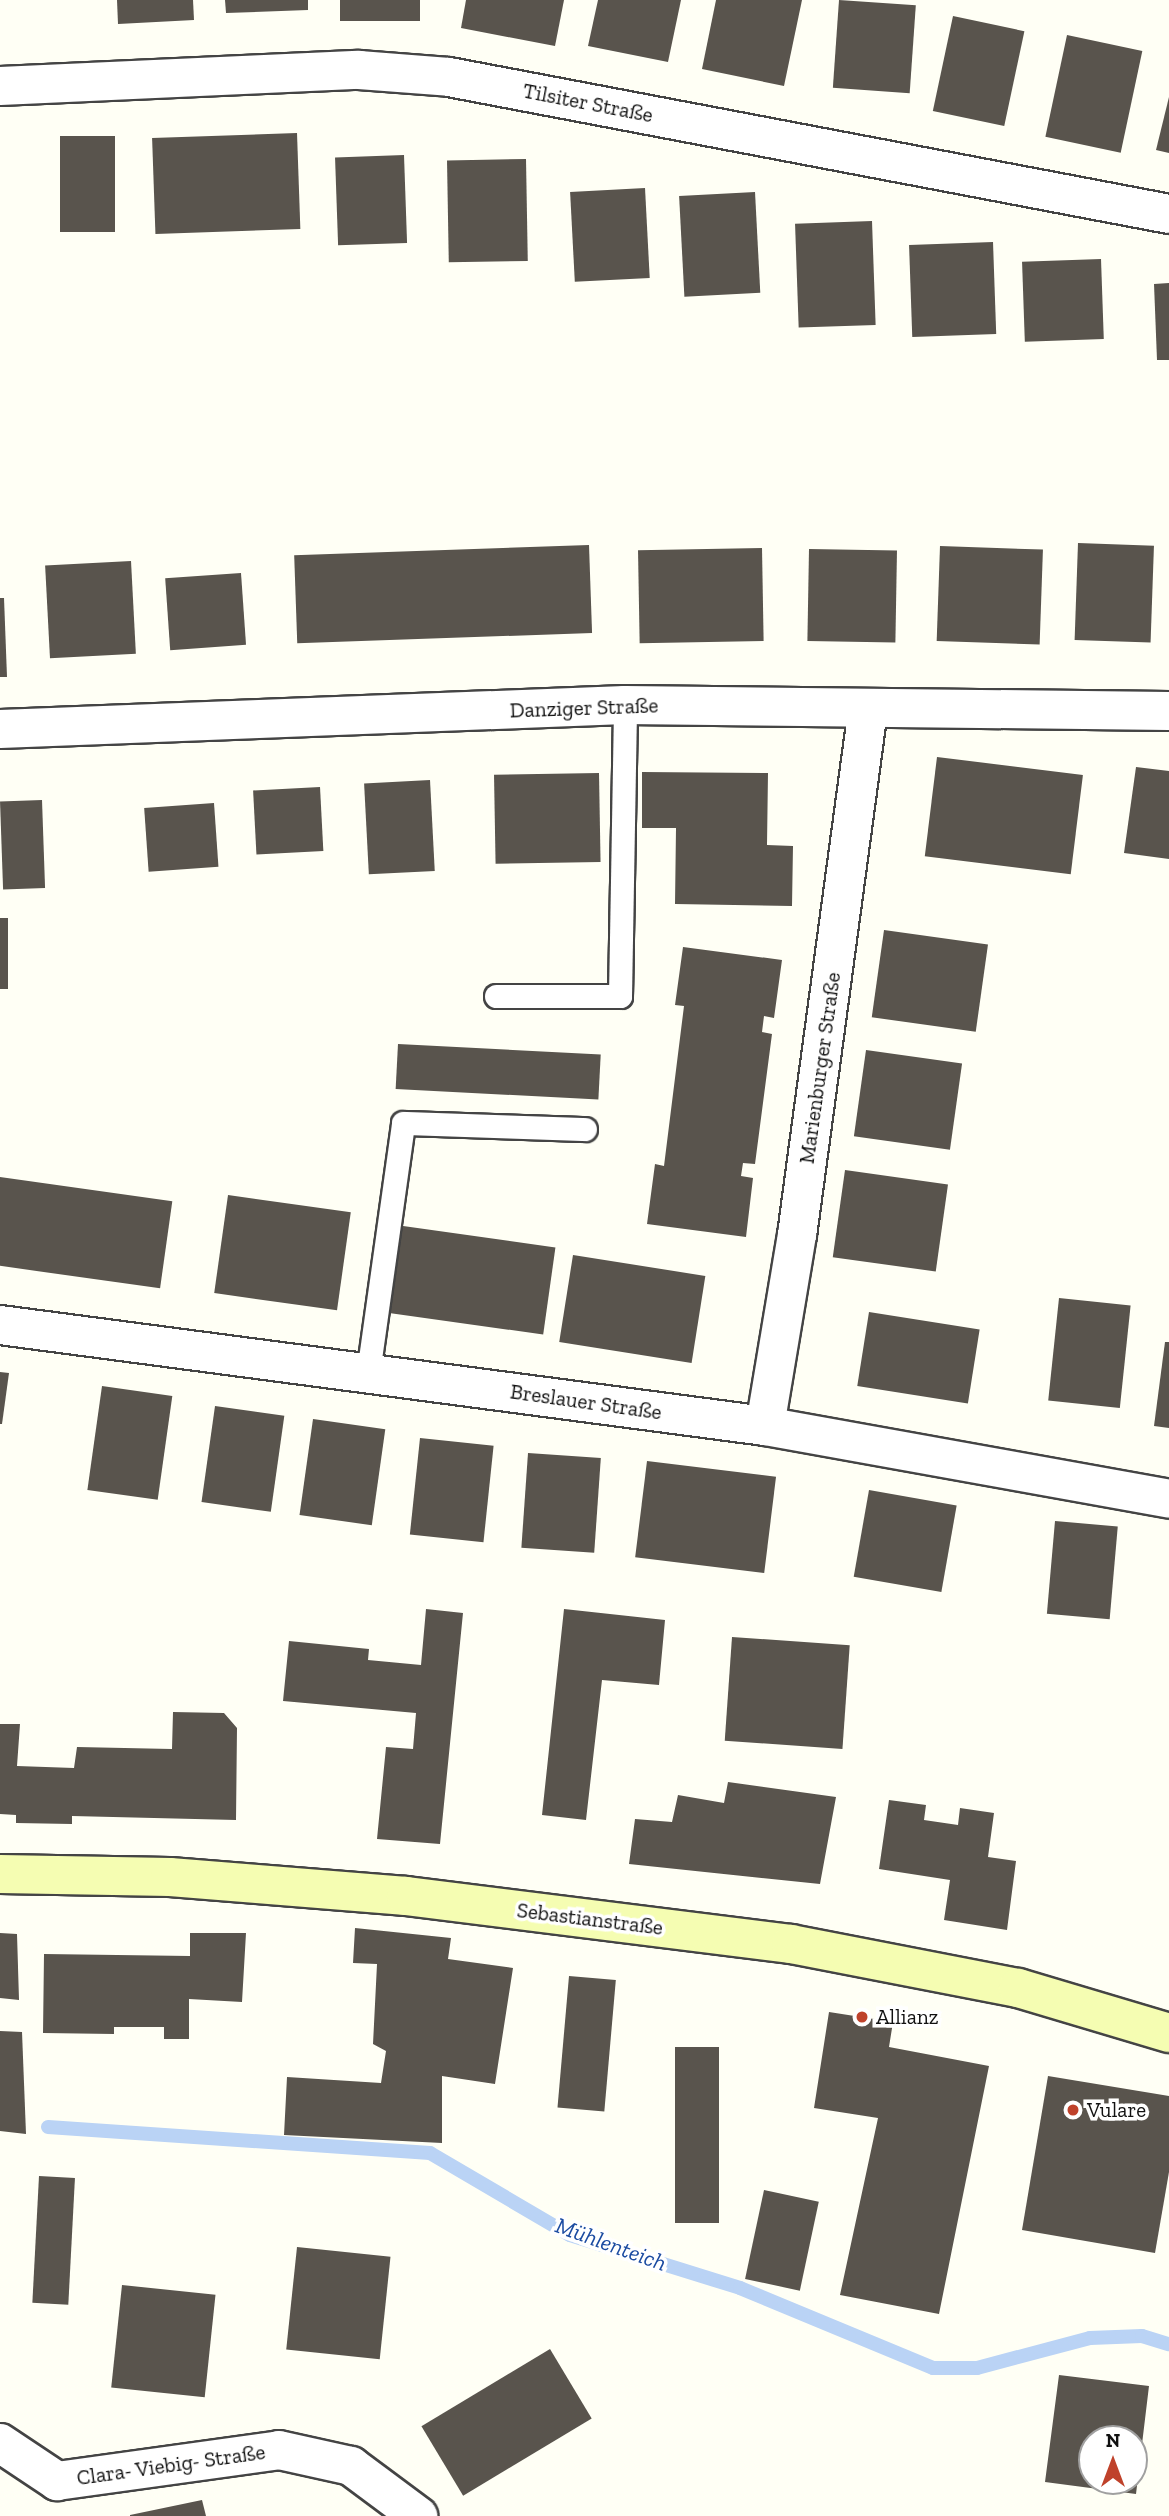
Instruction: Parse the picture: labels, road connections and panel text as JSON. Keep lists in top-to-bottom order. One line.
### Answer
{"streets":{"street":["Tilsiter Straße","Danziger Straße","Marienburger Straße","Breslauer Straße","Sebastianstraße","Clara- Viebig- Straße"]},"crossings":[["Danziger Straße","Marienburger Straße"],["Marienburger Straße","Breslauer Straße"]],"water":["Mühlenteich"],"places":["Allianz","Vulare"],"north":"top"}
